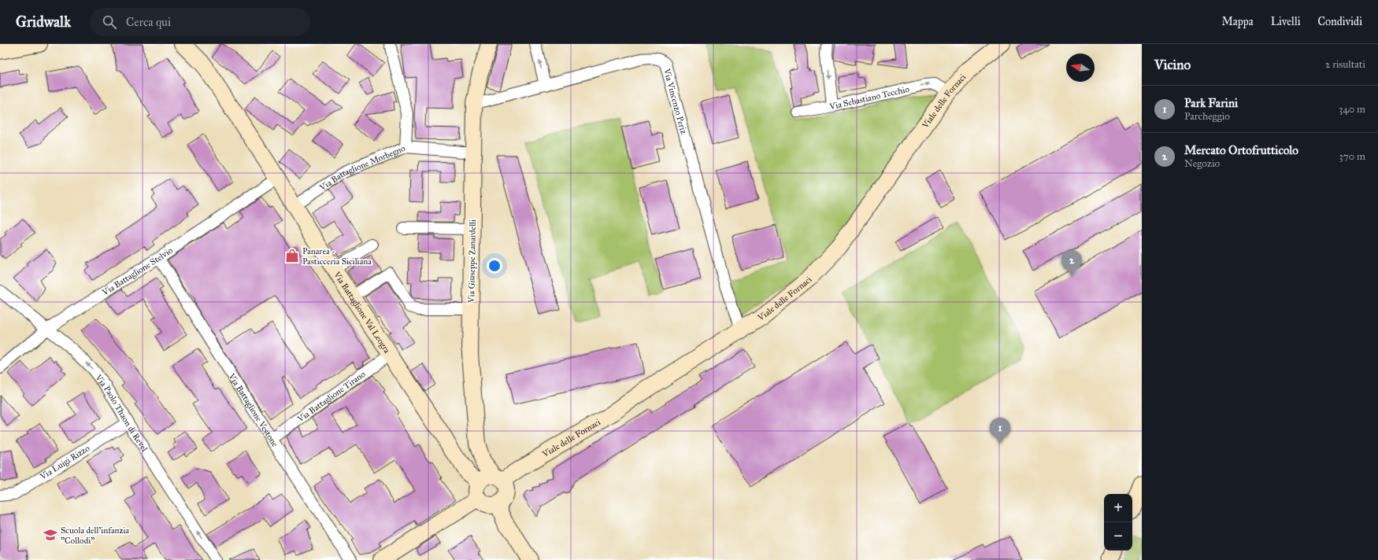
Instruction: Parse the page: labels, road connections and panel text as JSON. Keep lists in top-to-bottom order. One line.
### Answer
{"streets":{"street":["Via Sebastiano Tecchio","Via Vincenzo Periz","Viale delle Fornaci","Via Battaglione Morbegno","Via Giuseppe Zanardelli","Via Battaglione Stelvio","Via Battaglione Val Leogra","Via Battaglione Tirano","Via Battaglione Vestone","Via Paolo Thaon di Revel","Via Luigi Rizzo"]},"crossings":[["Via Sebastiano Tecchio","Viale delle Fornaci"],["Via Vincenzo Periz","Viale delle Fornaci"],["Via Vincenzo Periz","Via Giuseppe Zanardelli"],["Viale delle Fornaci","Via Giuseppe Zanardelli"],["Viale delle Fornaci","Via Battaglione Val Leogra"],["Via Battaglione Morbegno","Via Giuseppe Zanardelli"],["Via Battaglione Morbegno","Via Battaglione Val Leogra"],["Via Giuseppe Zanardelli","Via Battaglione Val Leogra"],["Via Battaglione Stelvio","Via Battaglione Val Leogra"],["Via Battaglione Stelvio","Via Battaglione Vestone"],["Via Battaglione Stelvio","Via Paolo Thaon di Revel"],["Via Battaglione Val Leogra","Via Battaglione Tirano"],["Via Battaglione Tirano","Via Battaglione Vestone"],["Via Paolo Thaon di Revel","Via Luigi Rizzo"]],"one_way":["Via Paolo Thaon di Revel"],"places":{"shop":["Panarea - Pasticceria Siciliana"],"school or university":["Scuola dell'infanzia \"Collodi\""]},"north":"left","page":{"header":"Gridwalk","search":"Cerca qui","nav":["Mappa","Livelli","Condividi"],"heading":["Vicino","2 risultati"],"list":[{"mark":"1","name":"Park Farini","note":"Parcheggio","value":"340 m"},{"mark":"2","name":"Mercato Ortofrutticolo","note":"Negozio","value":"370 m"}],"pins":["2","1"],"map_buttons":["+","−"]}}
